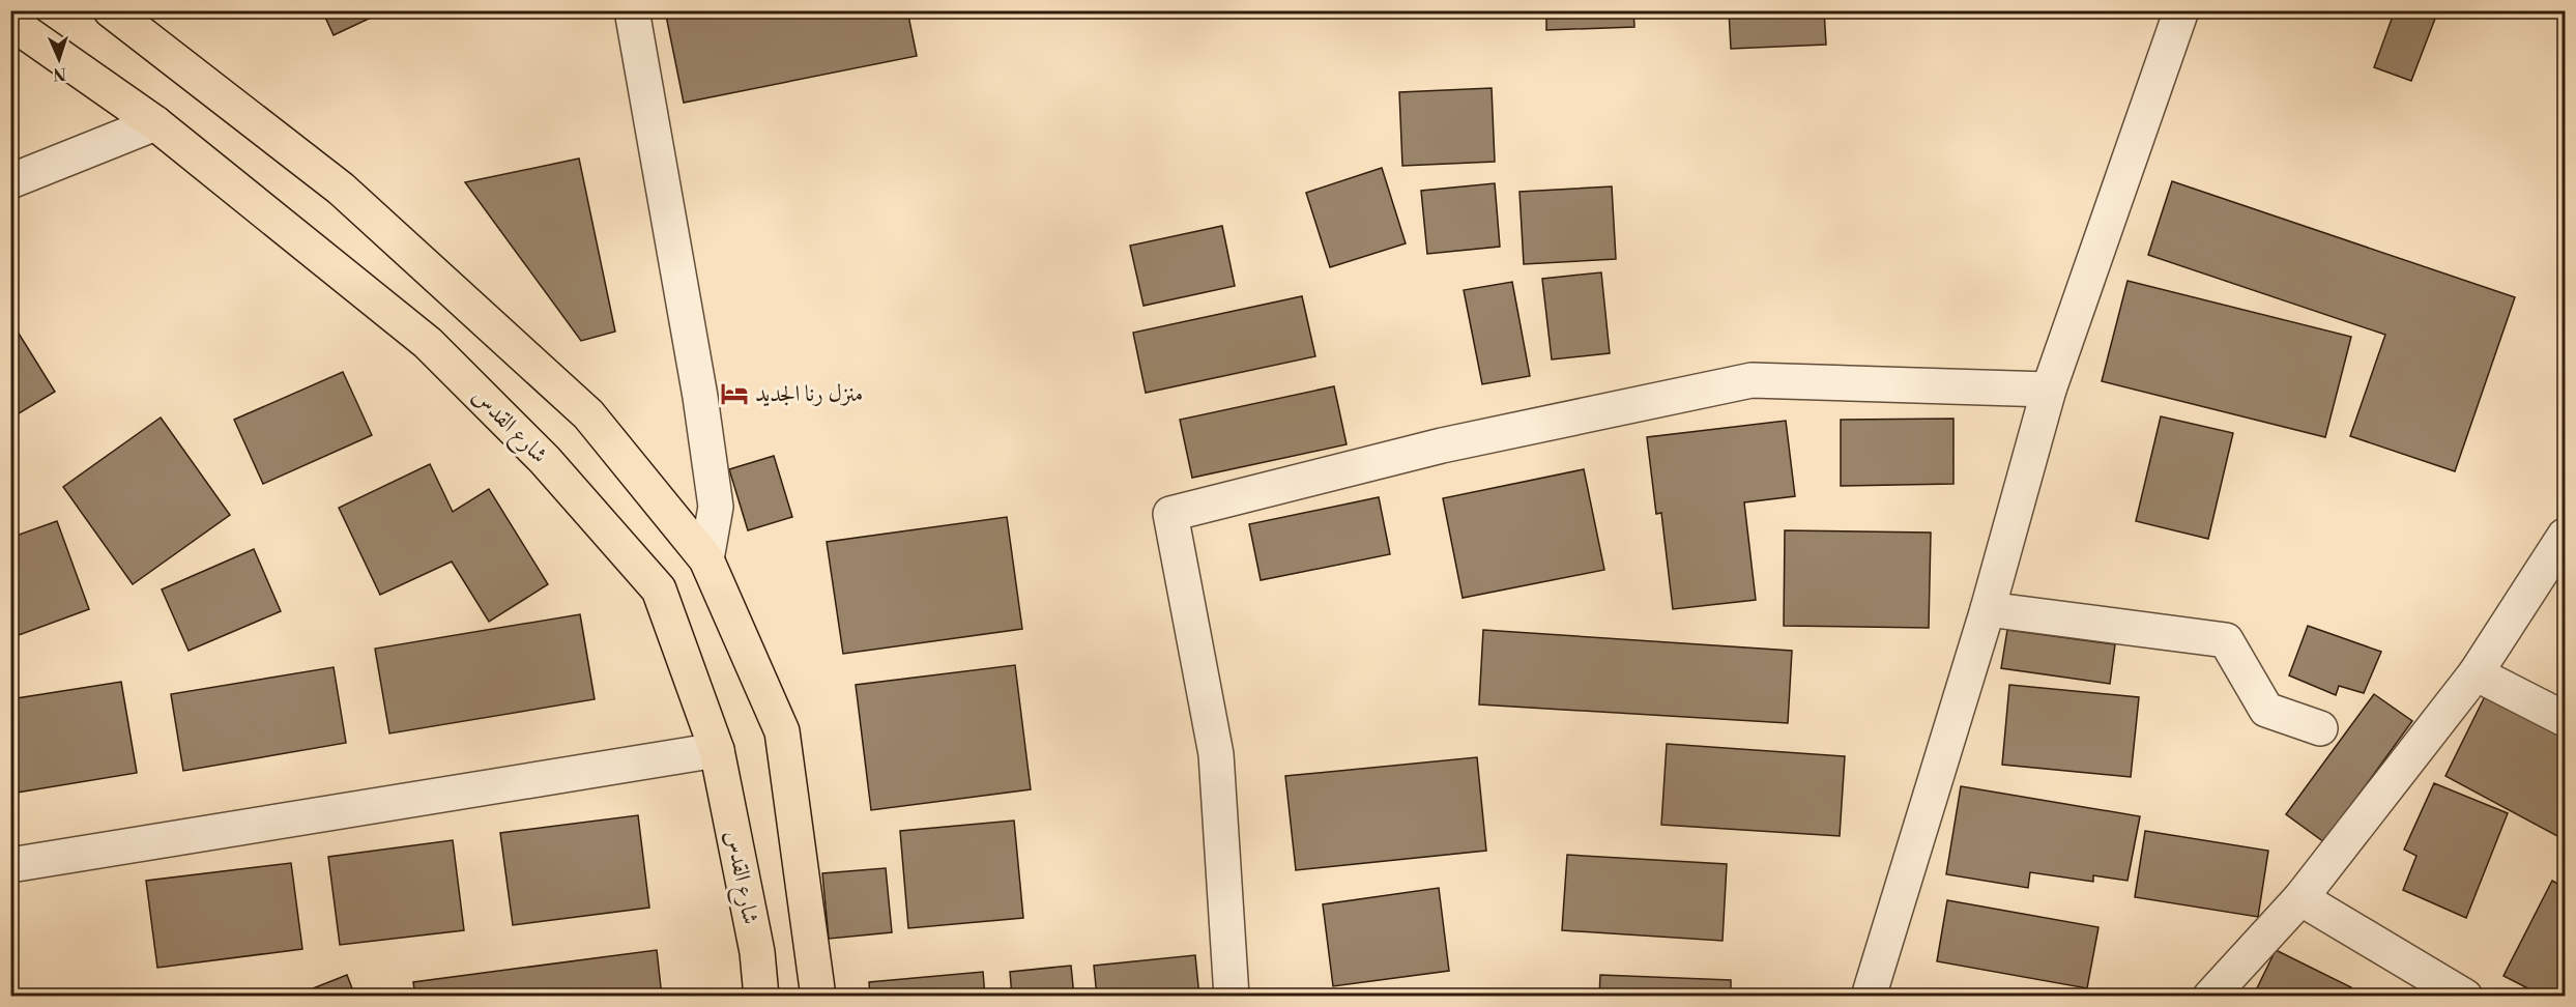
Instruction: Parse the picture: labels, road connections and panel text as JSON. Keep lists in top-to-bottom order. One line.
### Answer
{"streets":{"main road":["شارع القدس"]},"places":{"hotel":["منزل رنا الجديد"]},"north":"bottom"}
